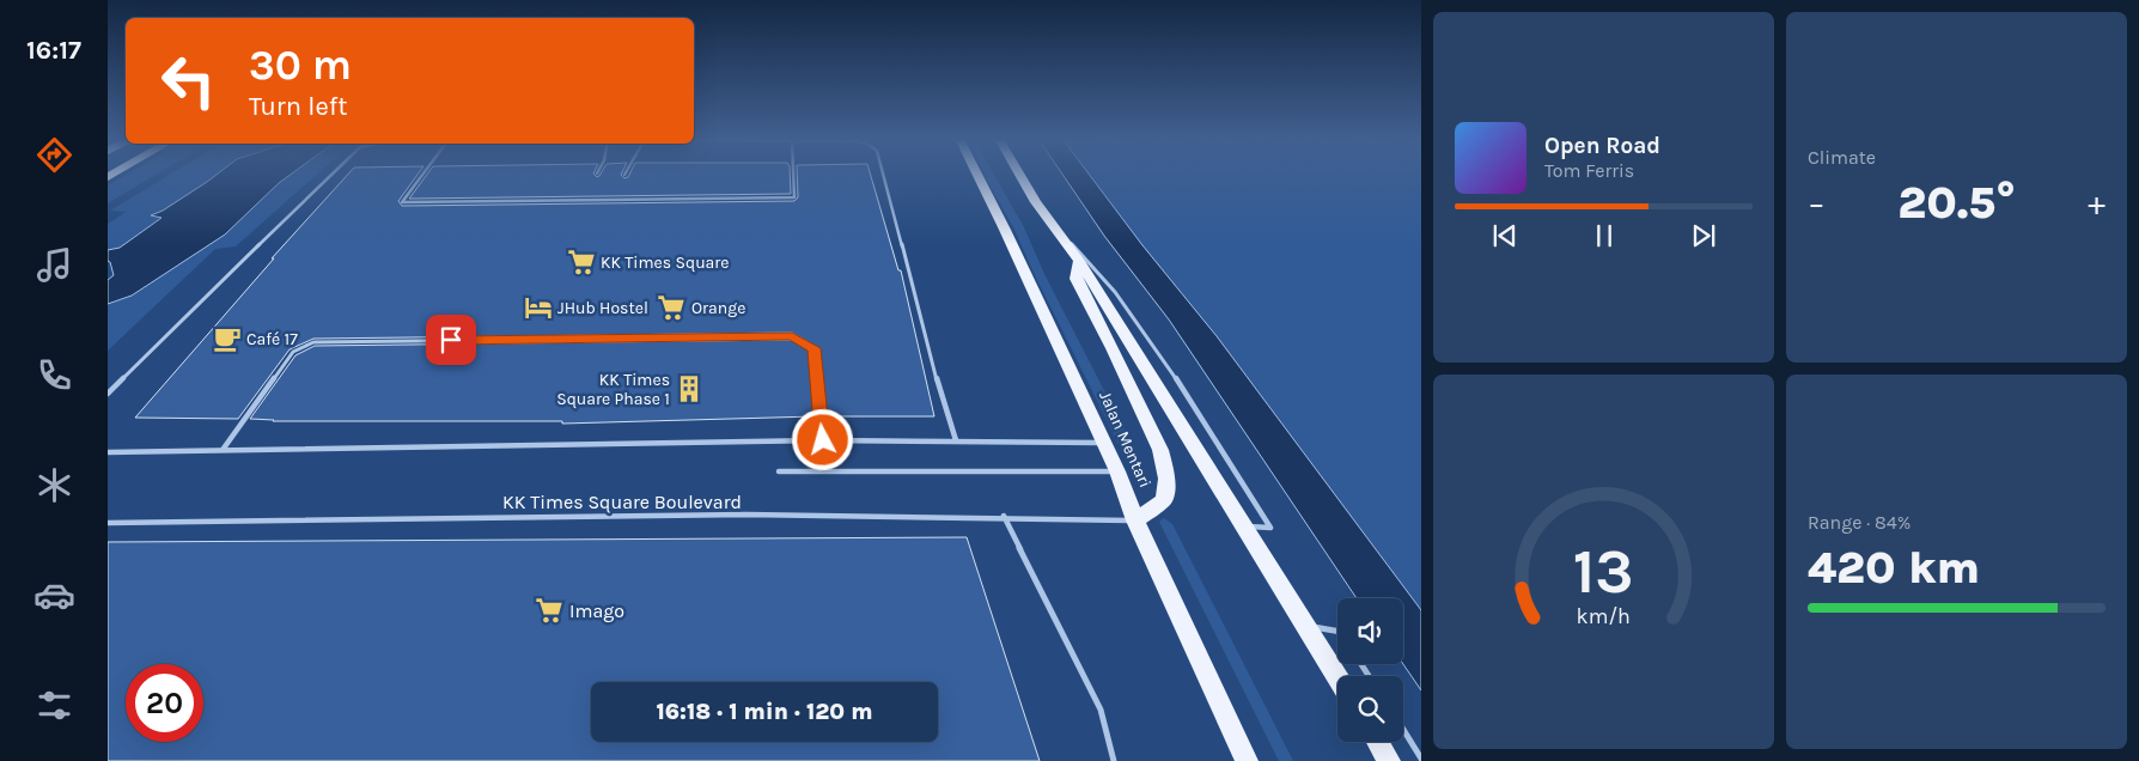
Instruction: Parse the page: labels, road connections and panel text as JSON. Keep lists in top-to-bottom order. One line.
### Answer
{"streets":{"main road":["Jalan Mentari"],"lane":["KK Times Square Boulevard"]},"crossings":[["Jalan Mentari","KK Times Square Boulevard"]],"places":{"supermarket":["KK Times Square","Orange","Imago"],"hotel":["JHub Hostel"],"cafe":["Café 17"],"building":["KK Times Square Phase 1"]},"page":{"tabs":"16:17","tile":["Climate",["Range · 84%","420 km"]],"turn":["30 m","Turn left"],"song":["Open Road","Tom Ferris"],"heat":["−","20.5°","+"],"limit":"20","trip":"16:18 · 1 min · 120 m","gauge":["13","km/h"]}}
